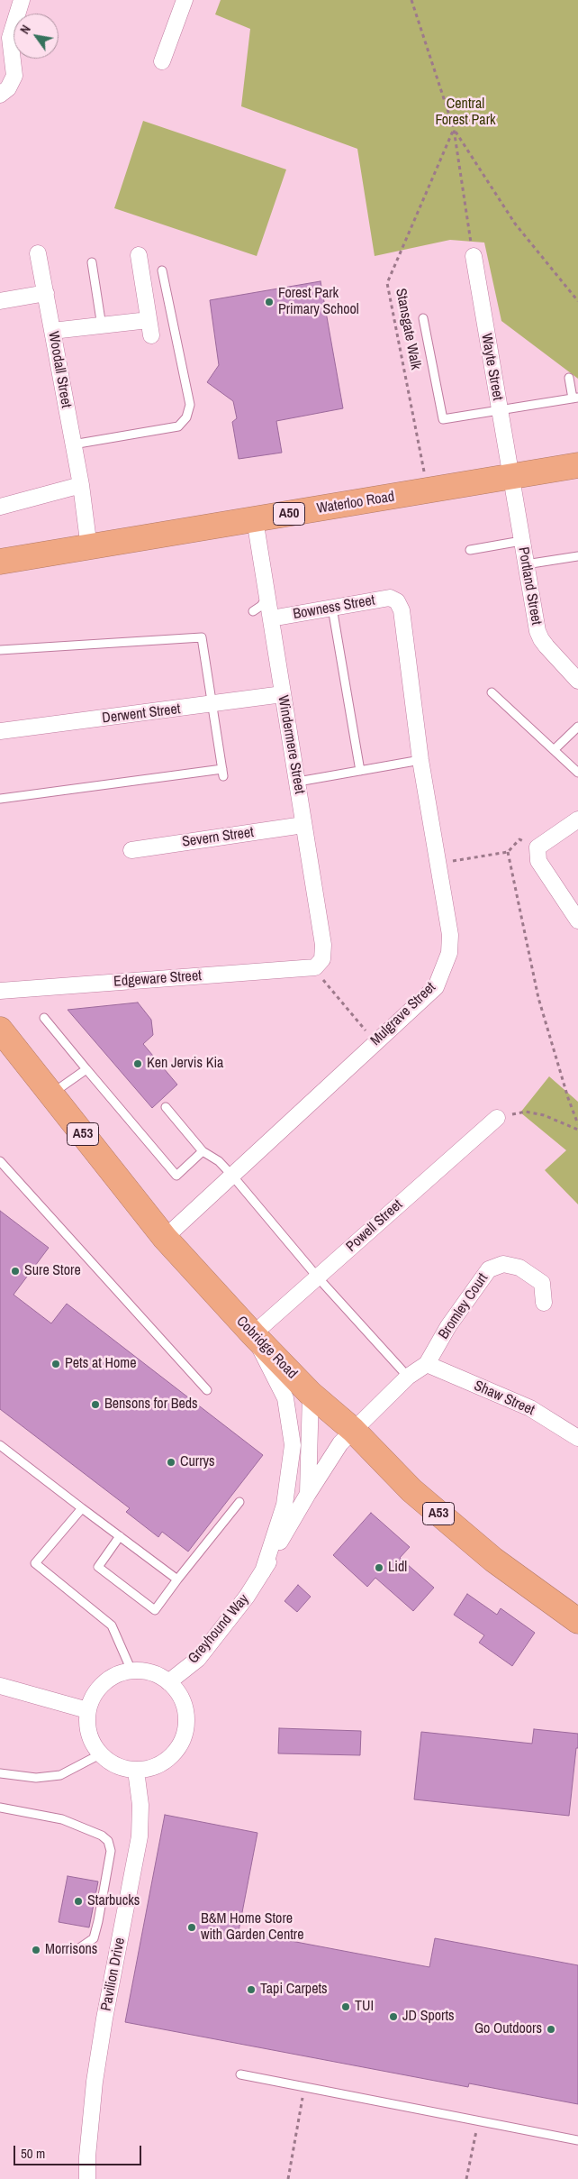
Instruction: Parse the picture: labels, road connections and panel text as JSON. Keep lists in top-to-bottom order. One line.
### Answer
{"streets":{"highway":["Waterloo Road","A50","A53","Cobridge Road"],"street":["Wayte Street","Woodall Street","Portland Street","Bowness Street","Derwent Street","Windermere Street","Severn Street","Edgeware Street","Mulgrave Street","Powell Street","Bromley Court","Shaw Street","Greyhound Way","Pavilion Drive"],"path":["Stansgate Walk"]},"crossings":[["Stansgate Walk","Waterloo Road"],["Wayte Street","Waterloo Road"],["Wayte Street","Portland Street"],["Woodall Street","Waterloo Road"],["Waterloo Road","Portland Street"],["Waterloo Road","Windermere Street"],["Bowness Street","Windermere Street"],["Bowness Street","Mulgrave Street"],["Derwent Street","Windermere Street"],["Windermere Street","Severn Street"],["Windermere Street","Edgeware Street"],["Mulgrave Street","Cobridge Road"],["Powell Street","Cobridge Road"],["Bromley Court","Shaw Street"],["Greyhound Way","Pavilion Drive"]],"parks":["Central Forest Park"],"places":["Forest Park Primary School","Ken Jervis Kia","Sure Store","Pets at Home","Bensons for Beds","Currys","Lidl","Starbucks","B&M Home Store with Garden Centre","Morrisons","Tapi Carpets","TUI","JD Sports","Go Outdoors"],"scale_bar":"50 m","north":"top left"}
